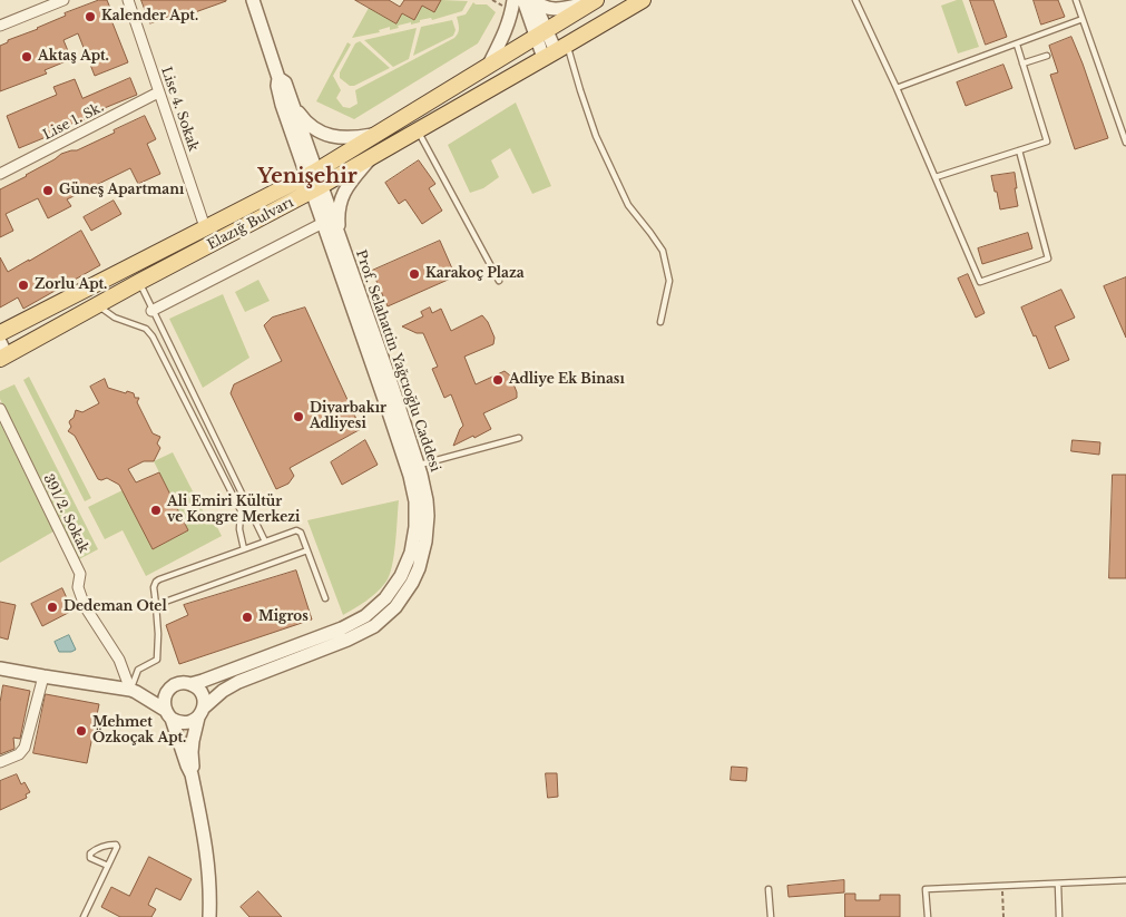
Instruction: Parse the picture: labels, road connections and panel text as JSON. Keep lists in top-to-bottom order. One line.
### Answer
{"streets":{"main road":["Elazığ Bulvarı"],"street":["Lise 4. Sokak","Lise 1. Sk.","Prof. Selahattin Yağcıoğlu Caddesi","391/2. Sokak"]},"crossings":[["Lise 4. Sokak","Lise 1. Sk."],["Lise 4. Sokak","Elazığ Bulvarı"],["Elazığ Bulvarı","Prof. Selahattin Yağcıoğlu Caddesi"]],"districts":["Yenişehir"],"places":["Kalender Apt.","Aktaş Apt.","Güneş Apartmanı","Karakoç Plaza","Zorlu Apt.","Adliye Ek Binası","Diyarbakır Adliyesi","Ali Emiri Kültür ve Kongre Merkezi","Dedeman Otel","Migros","Mehmet Özkoçak Apt."]}
